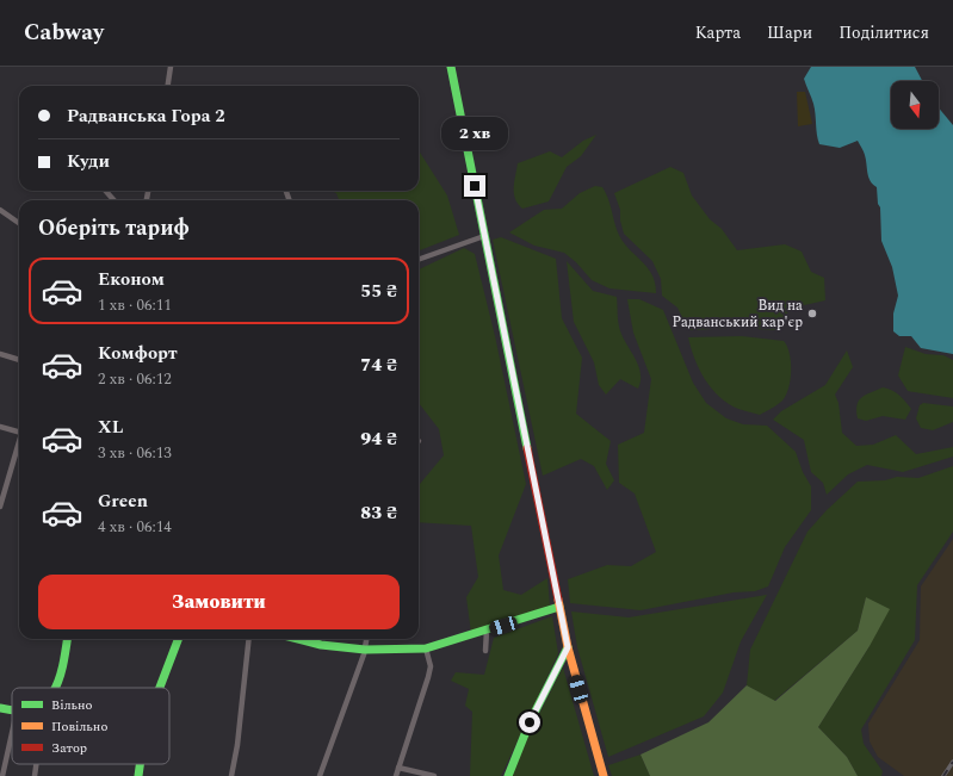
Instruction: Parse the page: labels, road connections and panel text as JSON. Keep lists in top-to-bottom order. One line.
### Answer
{"places":["Вид на Радванський кар'єр"],"legend":["Вільно","Повільно","Затор"],"north":"bottom","page":{"header":"Cabway","nav":["Карта","Шари","Поділитися"],"banner":["Радванська Гора 2","Куди"],"bubble":"2 хв","heading":"Оберіть тариф","list":[{"name":"Економ","note":"1 хв · 06:11","value":"55 ₴"},{"name":"Комфорт","note":"2 хв · 06:12","value":"74 ₴"},{"name":"XL","note":"3 хв · 06:13","value":"94 ₴"},{"name":"Green","note":"4 хв · 06:14","value":"83 ₴"}],"buttons":"Замовити"}}
